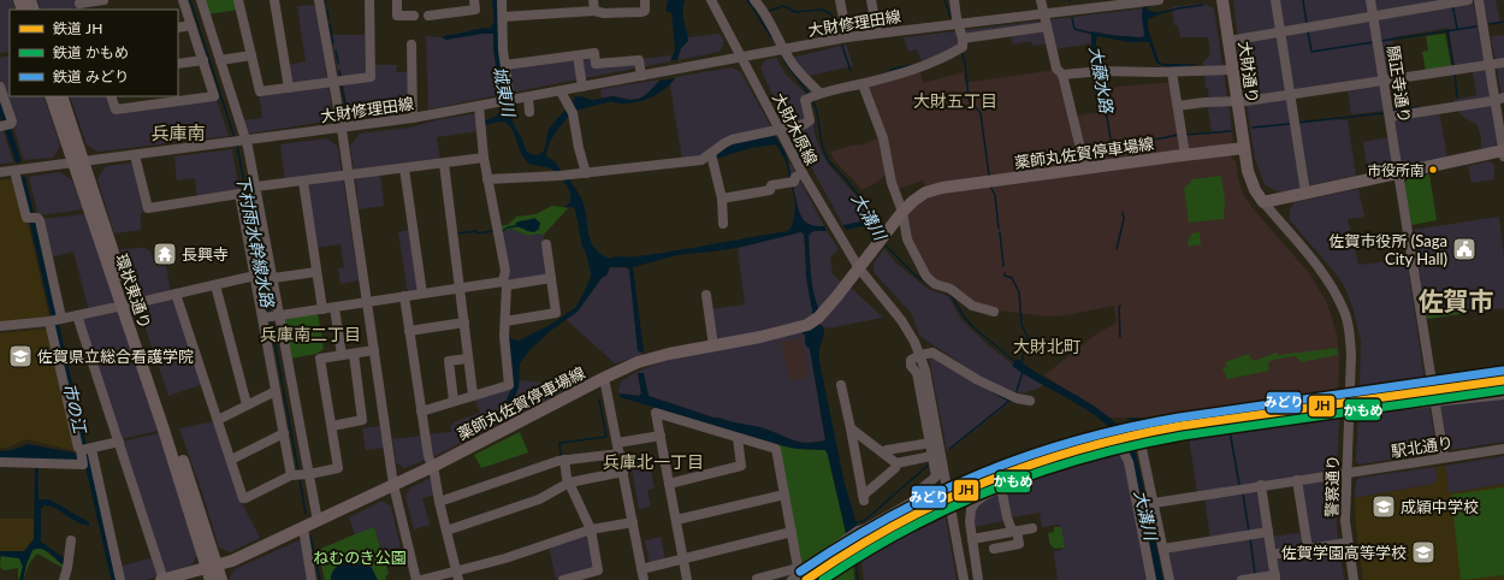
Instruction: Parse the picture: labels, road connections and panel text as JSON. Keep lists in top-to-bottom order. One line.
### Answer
{"streets":{"main road":["大財通り","薬師丸佐賀停車場線","環状東通り"],"street":["大財修理田線","願正寺通り","大財木原線","駅北通り","警察通り"]},"crossings":[["大財修理田線","大財木原線"],["大財修理田線","環状東通り"],["大財通り","薬師丸佐賀停車場線"],["願正寺通り","駅北通り"],["大財木原線","薬師丸佐賀停車場線"],["薬師丸佐賀停車場線","環状東通り"],["駅北通り","警察通り"]],"districts":["大財五丁目","兵庫南","佐賀市","兵庫南二丁目","大財北町","兵庫北一丁目"],"water":["大藤水路","城東川","大溝川","下村雨水幹線水路","市の江"],"parks":["ねむのき公園"],"places":{"other":["市役所南"],"public building":["佐賀市役所 (Saga City Hall)"],"temple":["長興寺"],"school or university":["佐賀県立総合看護学院","成穎中学校","佐賀学園高等学校"]},"lines":["rail line みどり","rail line JH","rail line かもめ"],"legend":["鉄道 JH","鉄道 かもめ","鉄道 みどり"]}
